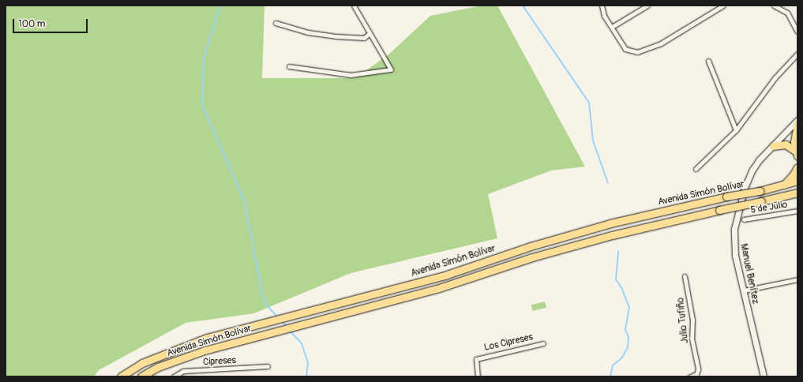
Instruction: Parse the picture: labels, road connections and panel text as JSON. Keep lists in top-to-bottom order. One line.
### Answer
{"streets":{"highway":["Avenida Simón Bolívar"],"street":["5 de Julio","Manuel Benítez","Julio Tufiño","Los Cipreses","Cipreses"]},"scale_bar":"100 m"}
